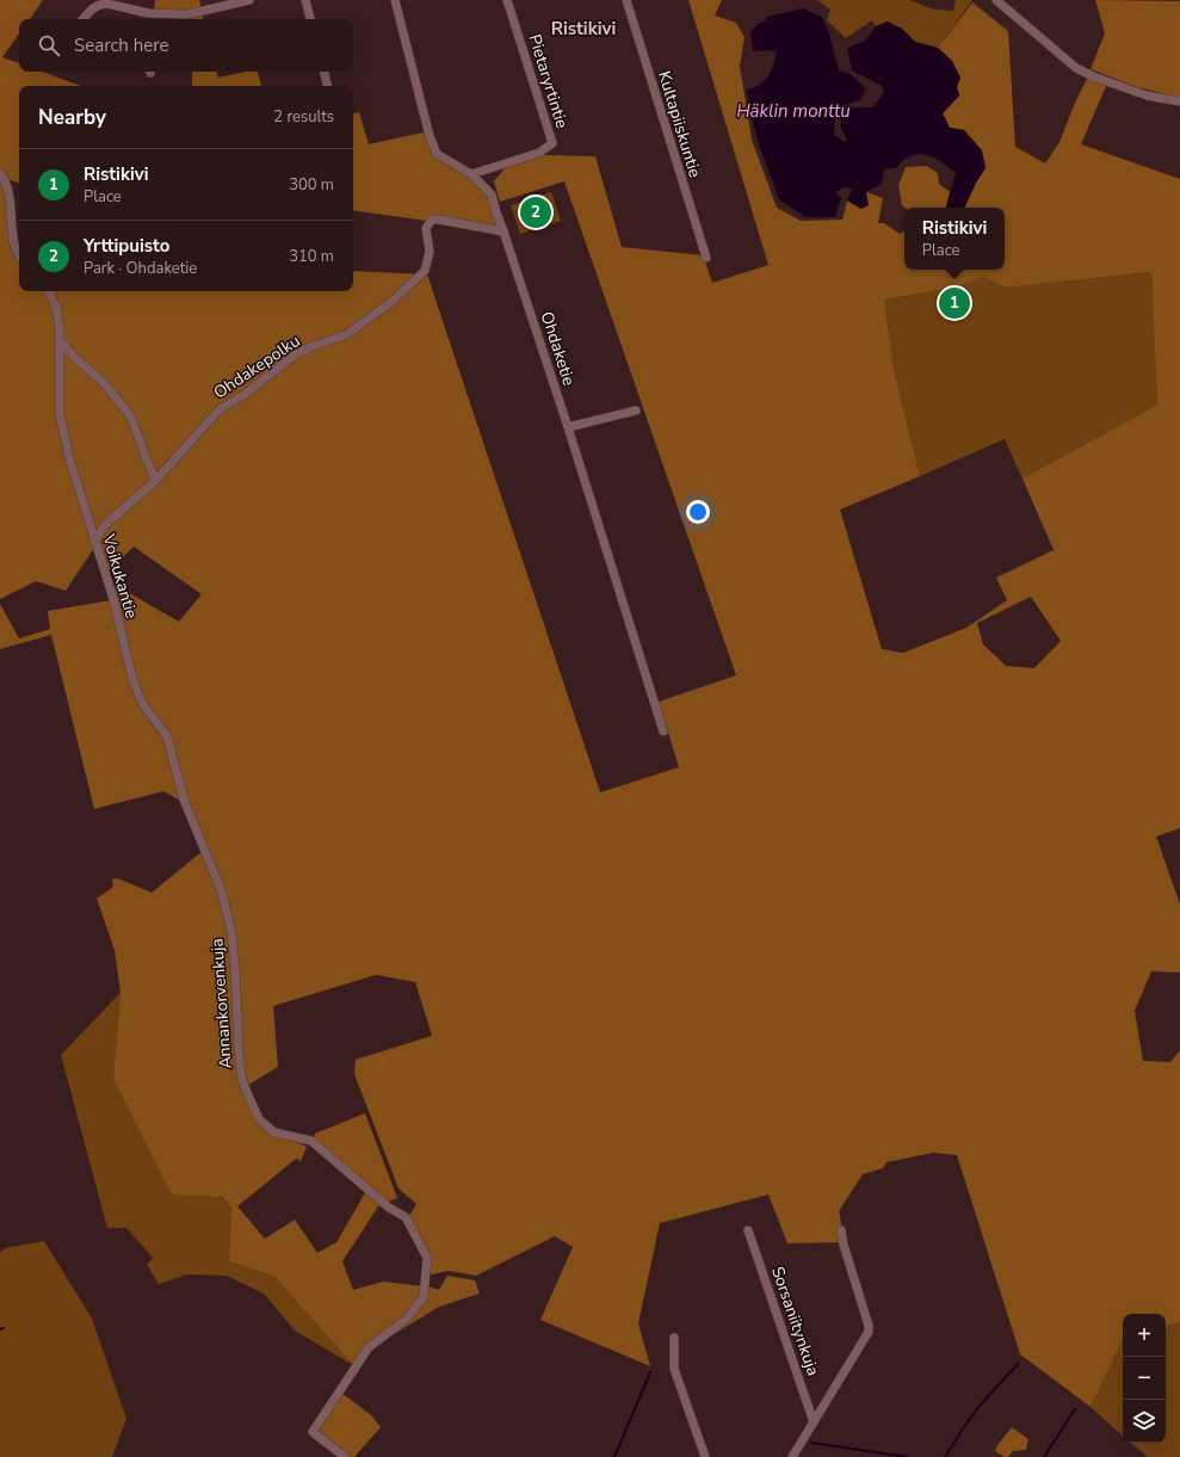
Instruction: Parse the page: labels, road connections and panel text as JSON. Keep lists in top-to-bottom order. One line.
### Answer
{"streets":{"street":["Pietaryrtintie","Kultapiiskuntie","Ohdaketie","Ohdakepolku","Voikukantie","Annankorvenkuja","Sorsaniitynkuja"]},"crossings":[["Pietaryrtintie","Ohdaketie"],["Ohdaketie","Ohdakepolku"],["Ohdakepolku","Voikukantie"],["Voikukantie","Annankorvenkuja"]],"districts":["Ristikivi"],"water":["Häklin monttu"],"page":{"search":"Search here","heading":["Nearby","2 results"],"list":[{"mark":"1","name":"Ristikivi","note":"Place","value":"300 m"},{"mark":"2","name":"Yrttipuisto","note":"Park · Ohdaketie","value":"310 m"}],"pins":["2","1"],"popup":["Ristikivi","Place"],"map_buttons":["+","−"]}}
